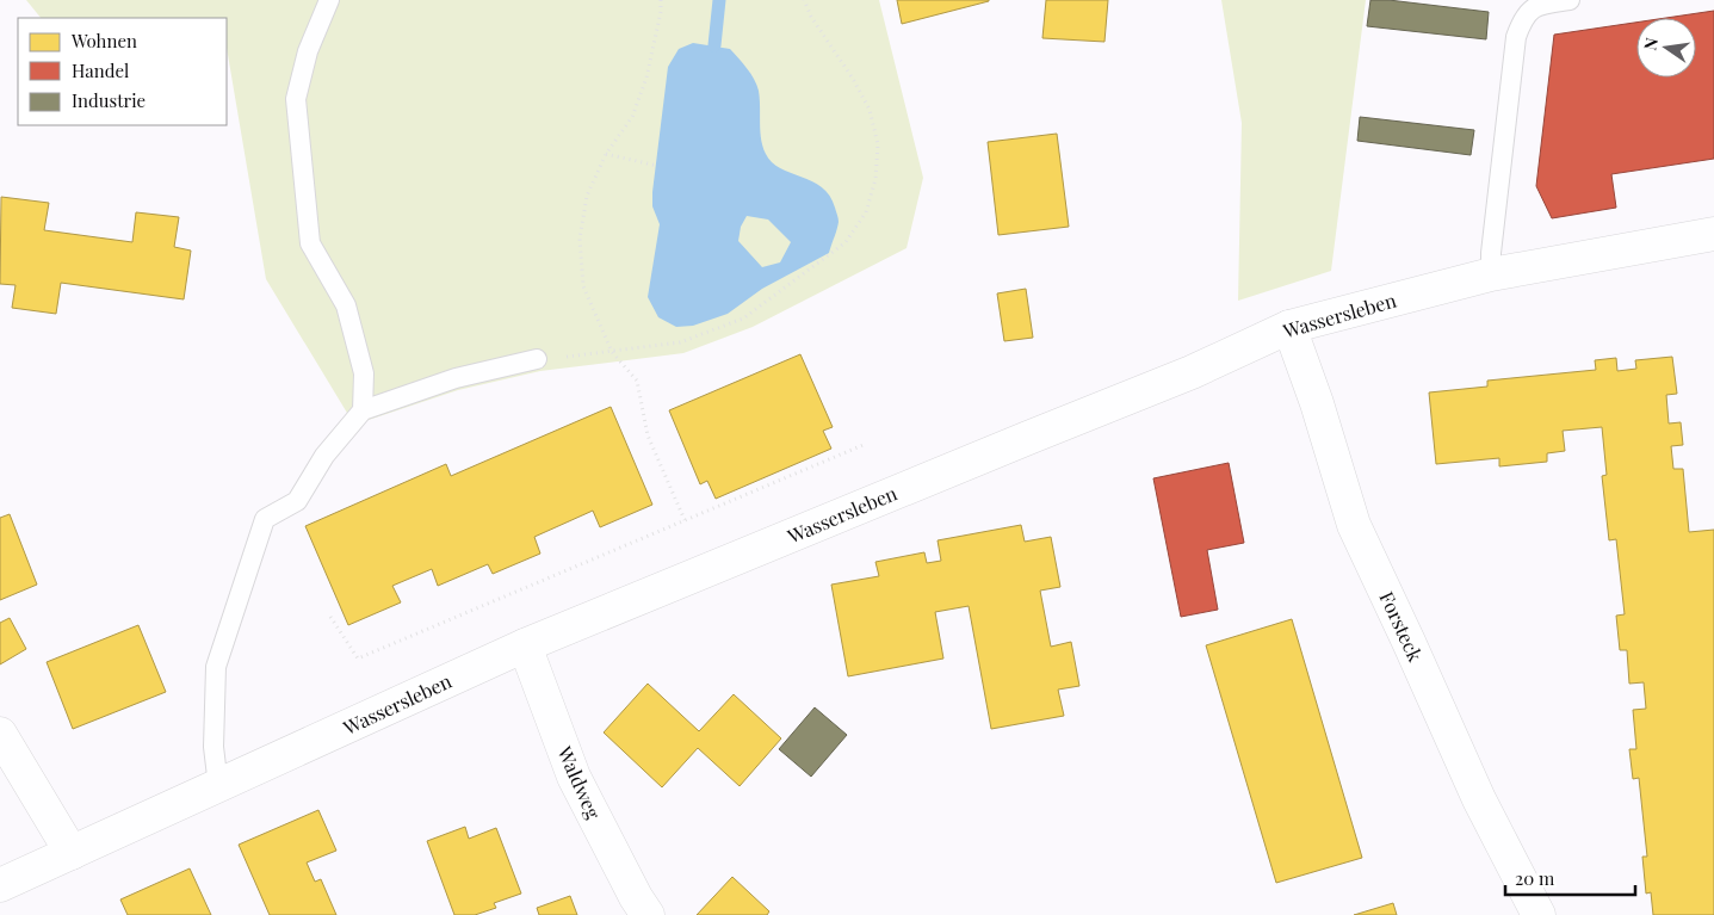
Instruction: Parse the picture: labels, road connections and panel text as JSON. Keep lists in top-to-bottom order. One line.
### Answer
{"streets":{"street":["Wassersleben","Forsteck","Waldweg"]},"crossings":[["Wassersleben","Forsteck"],["Wassersleben","Waldweg"]],"legend":["Wohnen","Handel","Industrie"],"scale_bar":"20 m","north":"left"}
